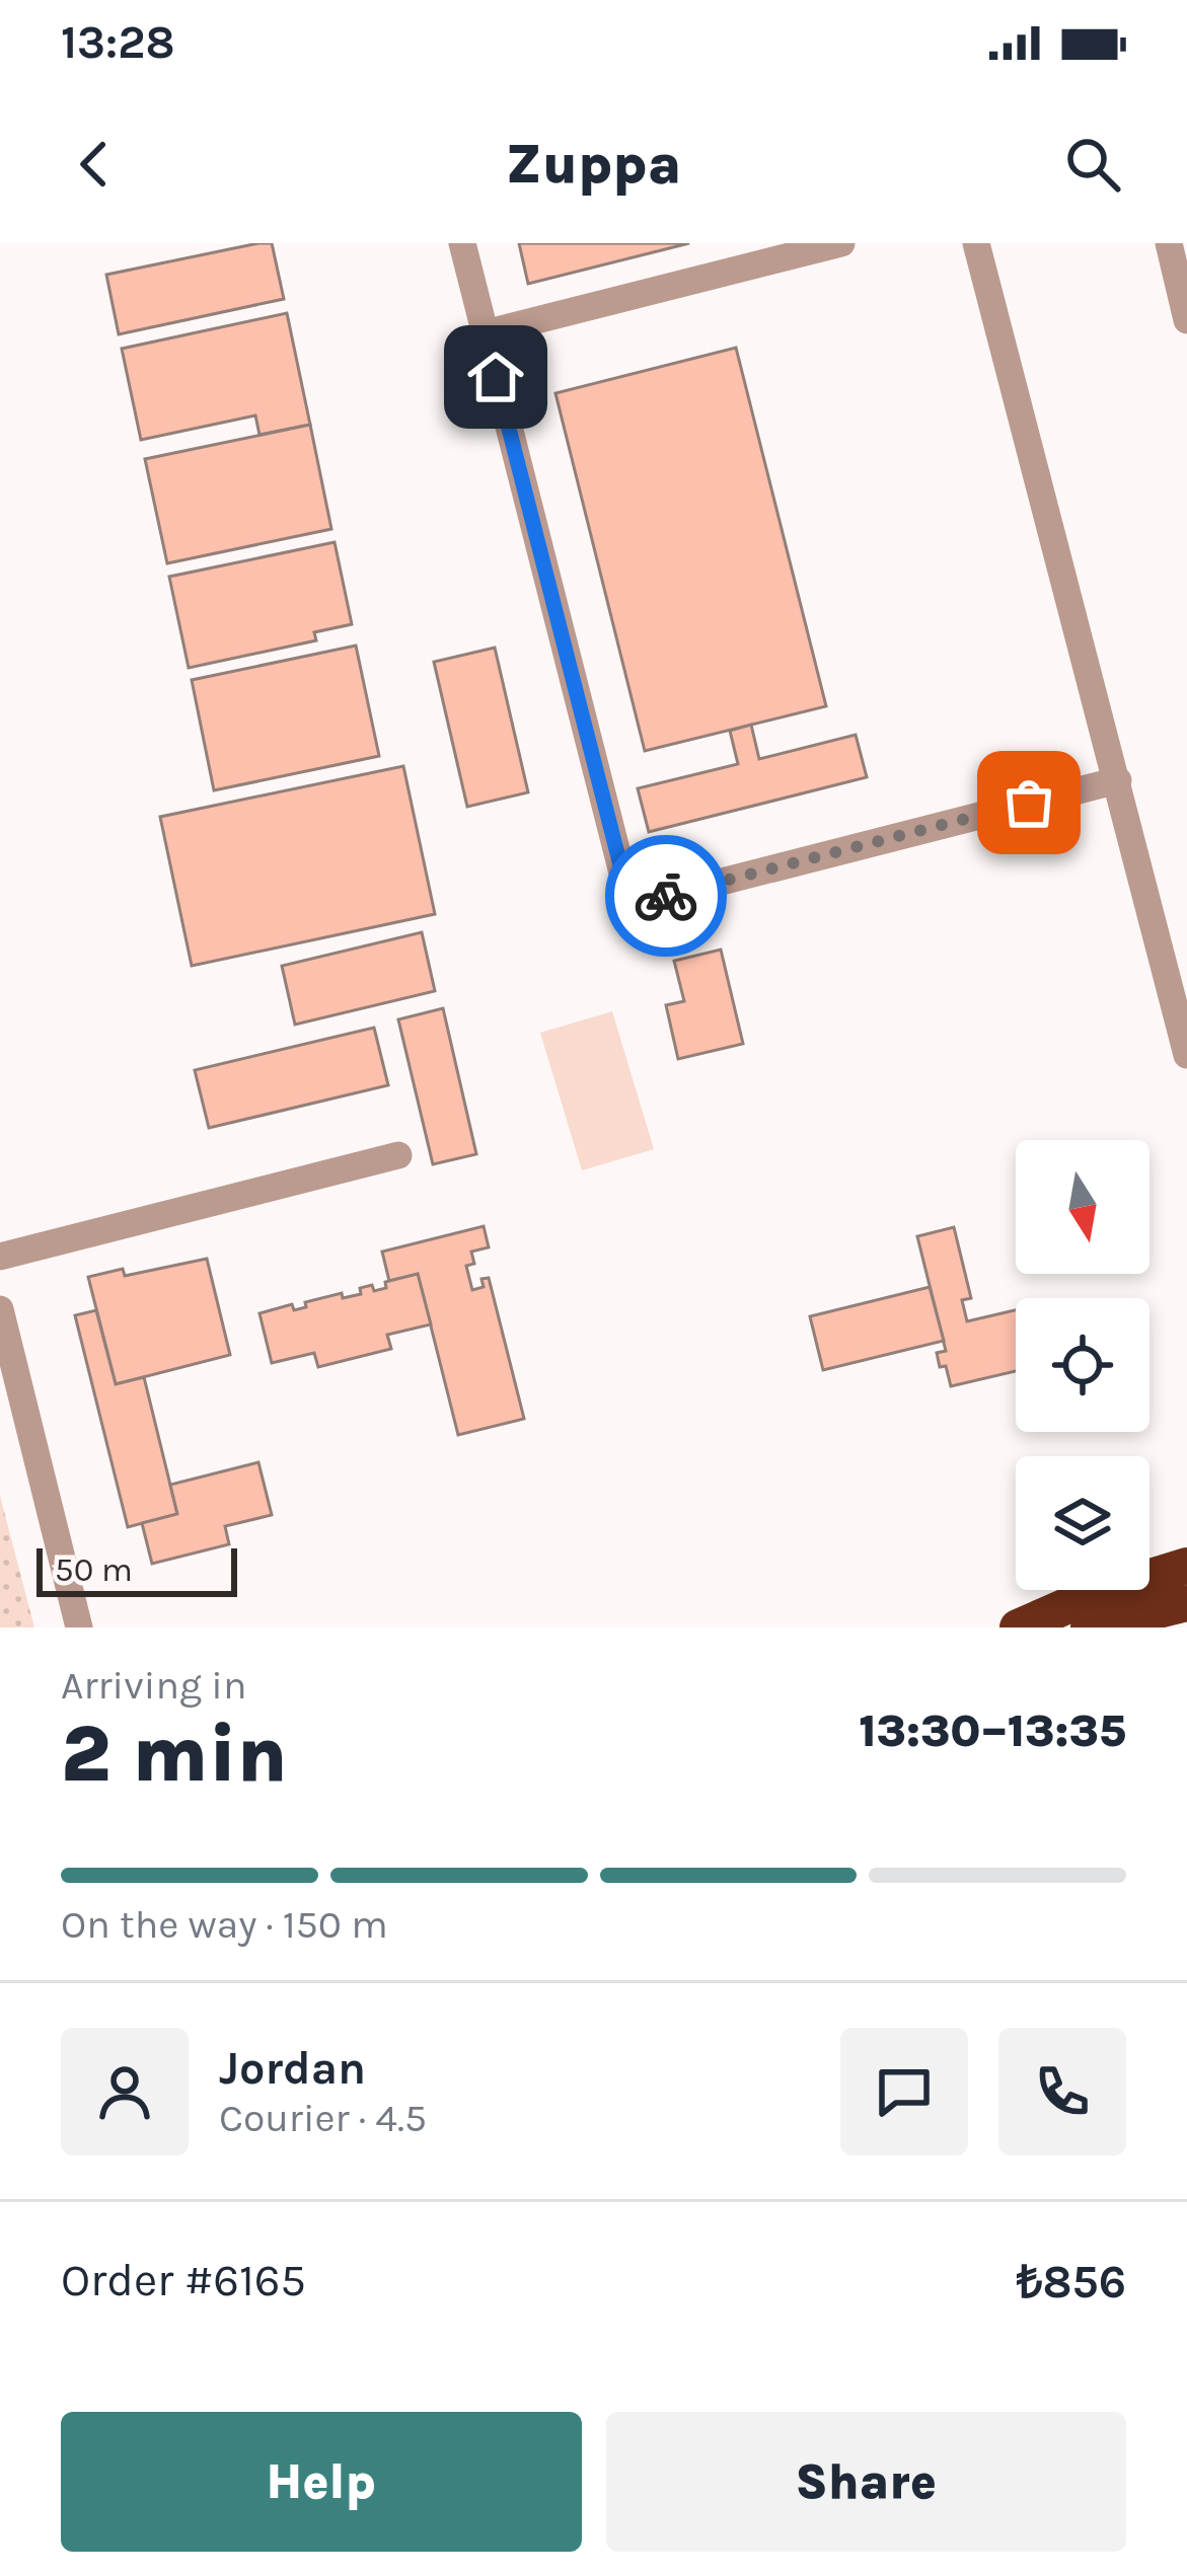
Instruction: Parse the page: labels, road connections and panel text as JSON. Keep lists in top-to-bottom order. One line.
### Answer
{"scale_bar":"50 m","north":"bottom","page":{"status":"13:28","header":"Zuppa","scale":"50 m","heading":["2 min","Arriving in","13:30–13:35"],"panel":["Jordan","Courier · 4.5","Order #6165","₺856"],"bar":"On the way · 150 m","buttons":["Help","Share"]}}
